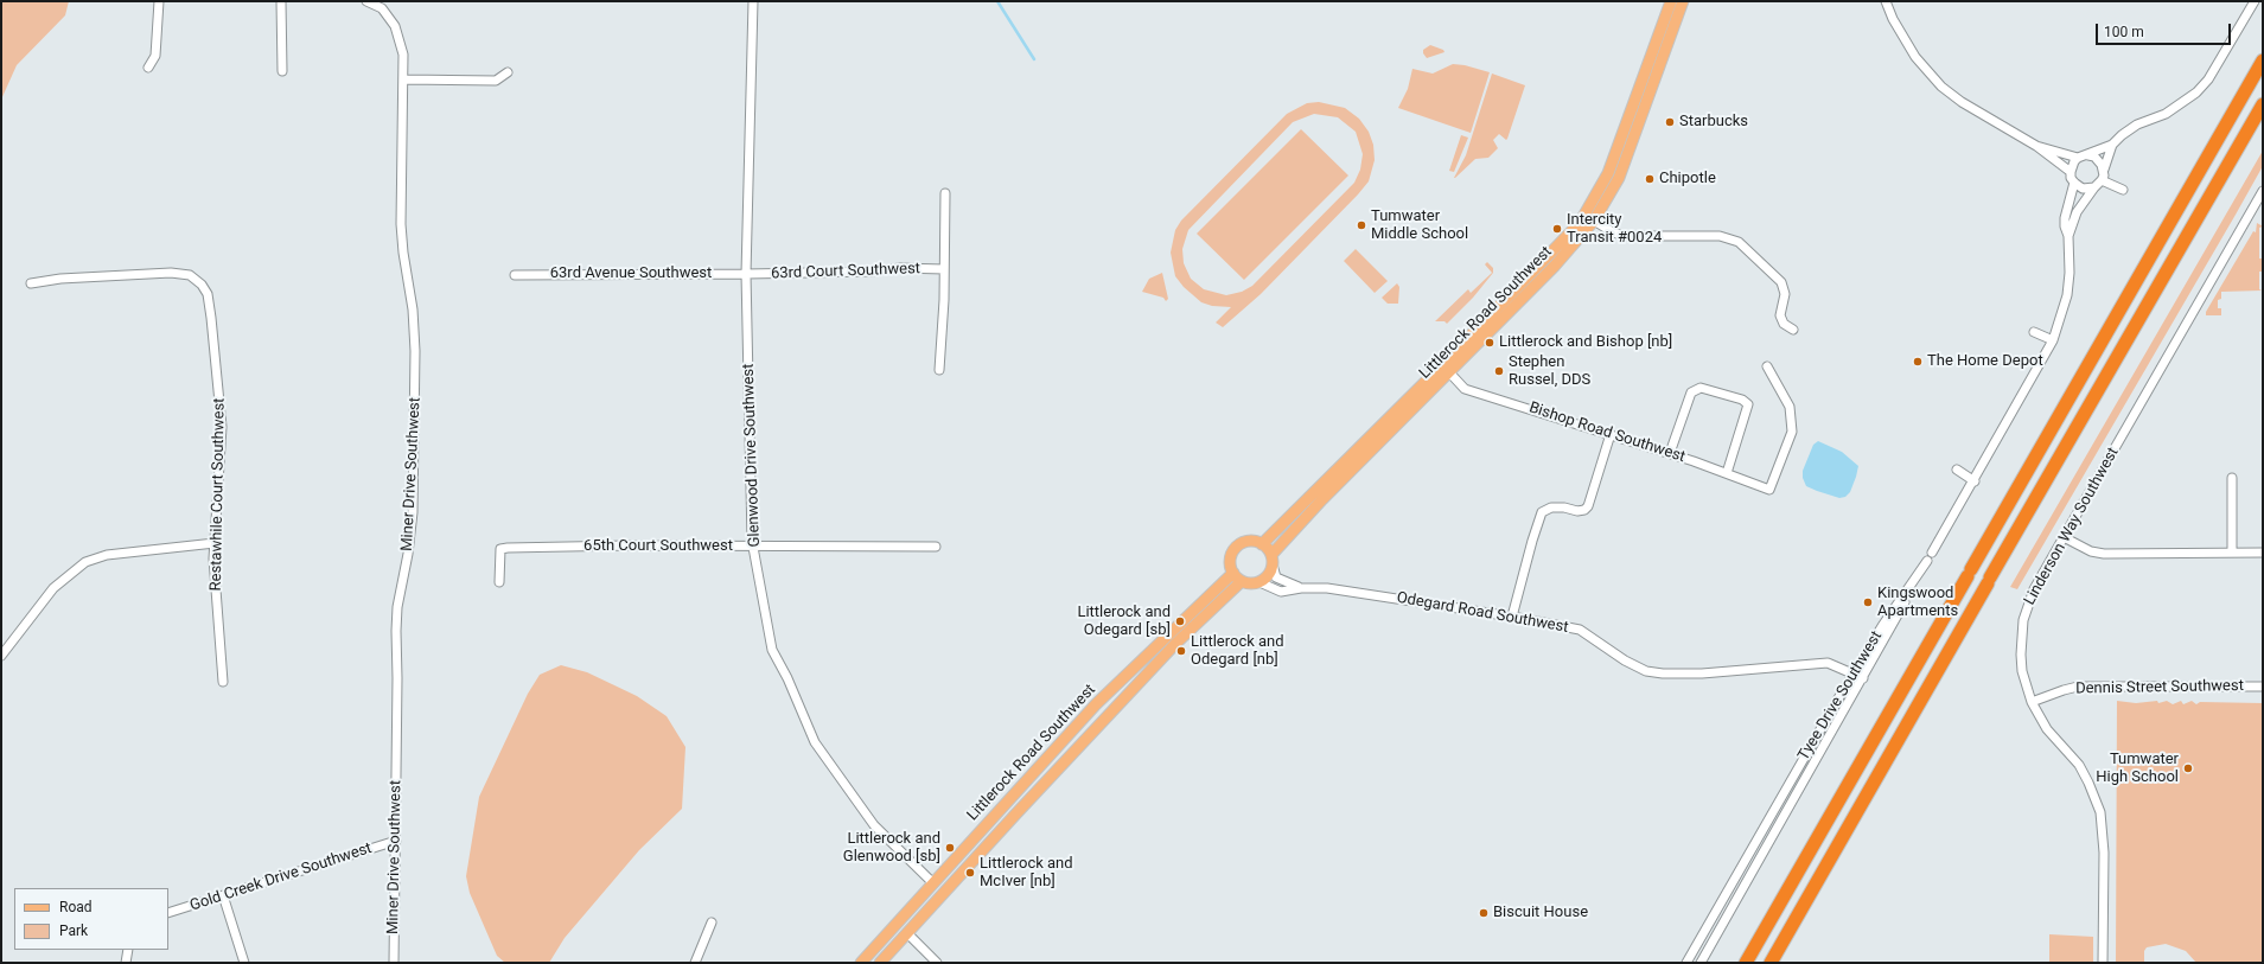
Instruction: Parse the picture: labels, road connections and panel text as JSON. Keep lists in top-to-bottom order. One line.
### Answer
{"streets":{"main road":["Littlerock Road Southwest"],"street":["63rd Court Southwest","63rd Avenue Southwest","Bishop Road Southwest","Glenwood Drive Southwest","Miner Drive Southwest","Restawhile Court Southwest","Linderson Way Southwest","65th Court Southwest","Odegard Road Southwest","Dennis Street Southwest","Tyee Drive Southwest","Gold Creek Drive Southwest"]},"crossings":[["63rd Court Southwest","63rd Avenue Southwest"],["63rd Court Southwest","Glenwood Drive Southwest"],["63rd Avenue Southwest","Glenwood Drive Southwest"],["Littlerock Road Southwest","Bishop Road Southwest"],["Littlerock Road Southwest","Glenwood Drive Southwest"],["Littlerock Road Southwest","Odegard Road Southwest"],["Glenwood Drive Southwest","65th Court Southwest"],["Miner Drive Southwest","Gold Creek Drive Southwest"],["Linderson Way Southwest","Dennis Street Southwest"],["Odegard Road Southwest","Tyee Drive Southwest"]],"places":["Starbucks","Chipotle","Tumwater Middle School","Intercity Transit #0024","Littlerock and Bishop [nb]","The Home Depot","Stephen Russel, DDS","Kingswood Apartments","Littlerock and Odegard [sb]","Littlerock and Odegard [nb]","Tumwater High School","Littlerock and Glenwood [sb]","Littlerock and McIver [nb]","Biscuit House"],"legend":["Road","Park"],"scale_bar":"100 m"}
